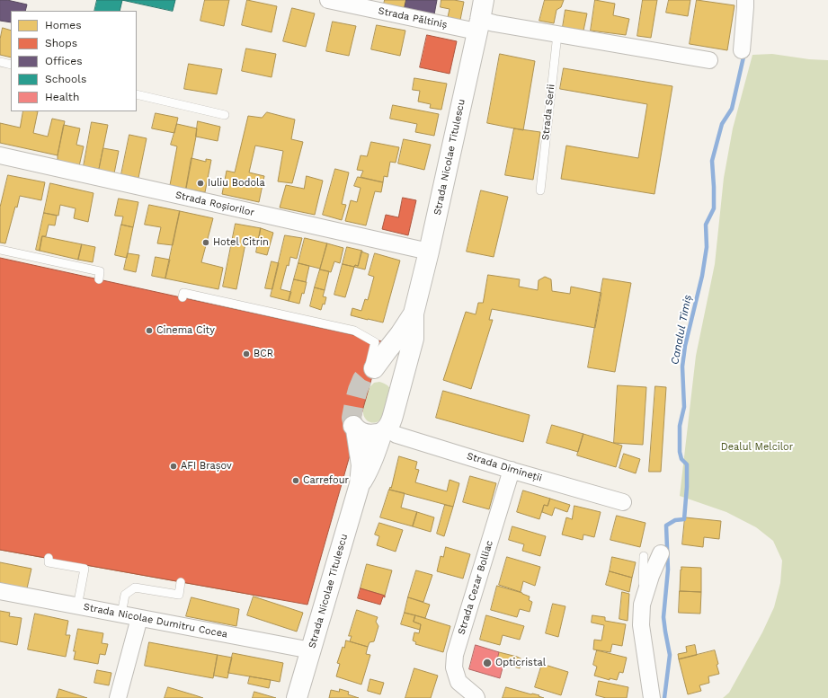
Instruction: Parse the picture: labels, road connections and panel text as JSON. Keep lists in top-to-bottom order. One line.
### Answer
{"streets":{"street":["Strada Păltiniș","Strada Nicolae Titulescu","Strada Roșiorilor","Strada Dimineții","Strada Cezar Bolliac","Strada Nicolae Dumitru Cocea"],"lane":["Strada Serii"]},"crossings":[["Strada Păltiniș","Strada Nicolae Titulescu"],["Strada Nicolae Titulescu","Strada Roșiorilor"],["Strada Nicolae Titulescu","Strada Dimineții"],["Strada Nicolae Titulescu","Strada Nicolae Dumitru Cocea"],["Strada Dimineții","Strada Cezar Bolliac"]],"water":["Canalul Timiș"],"parks":["Dealul Melcilor"],"places":["Iuliu Bodola","Hotel Citrin","Cinema City","BCR","AFI Brașov","Carrefour","Opticristal"],"legend":["Homes","Shops","Offices","Schools","Health"]}
